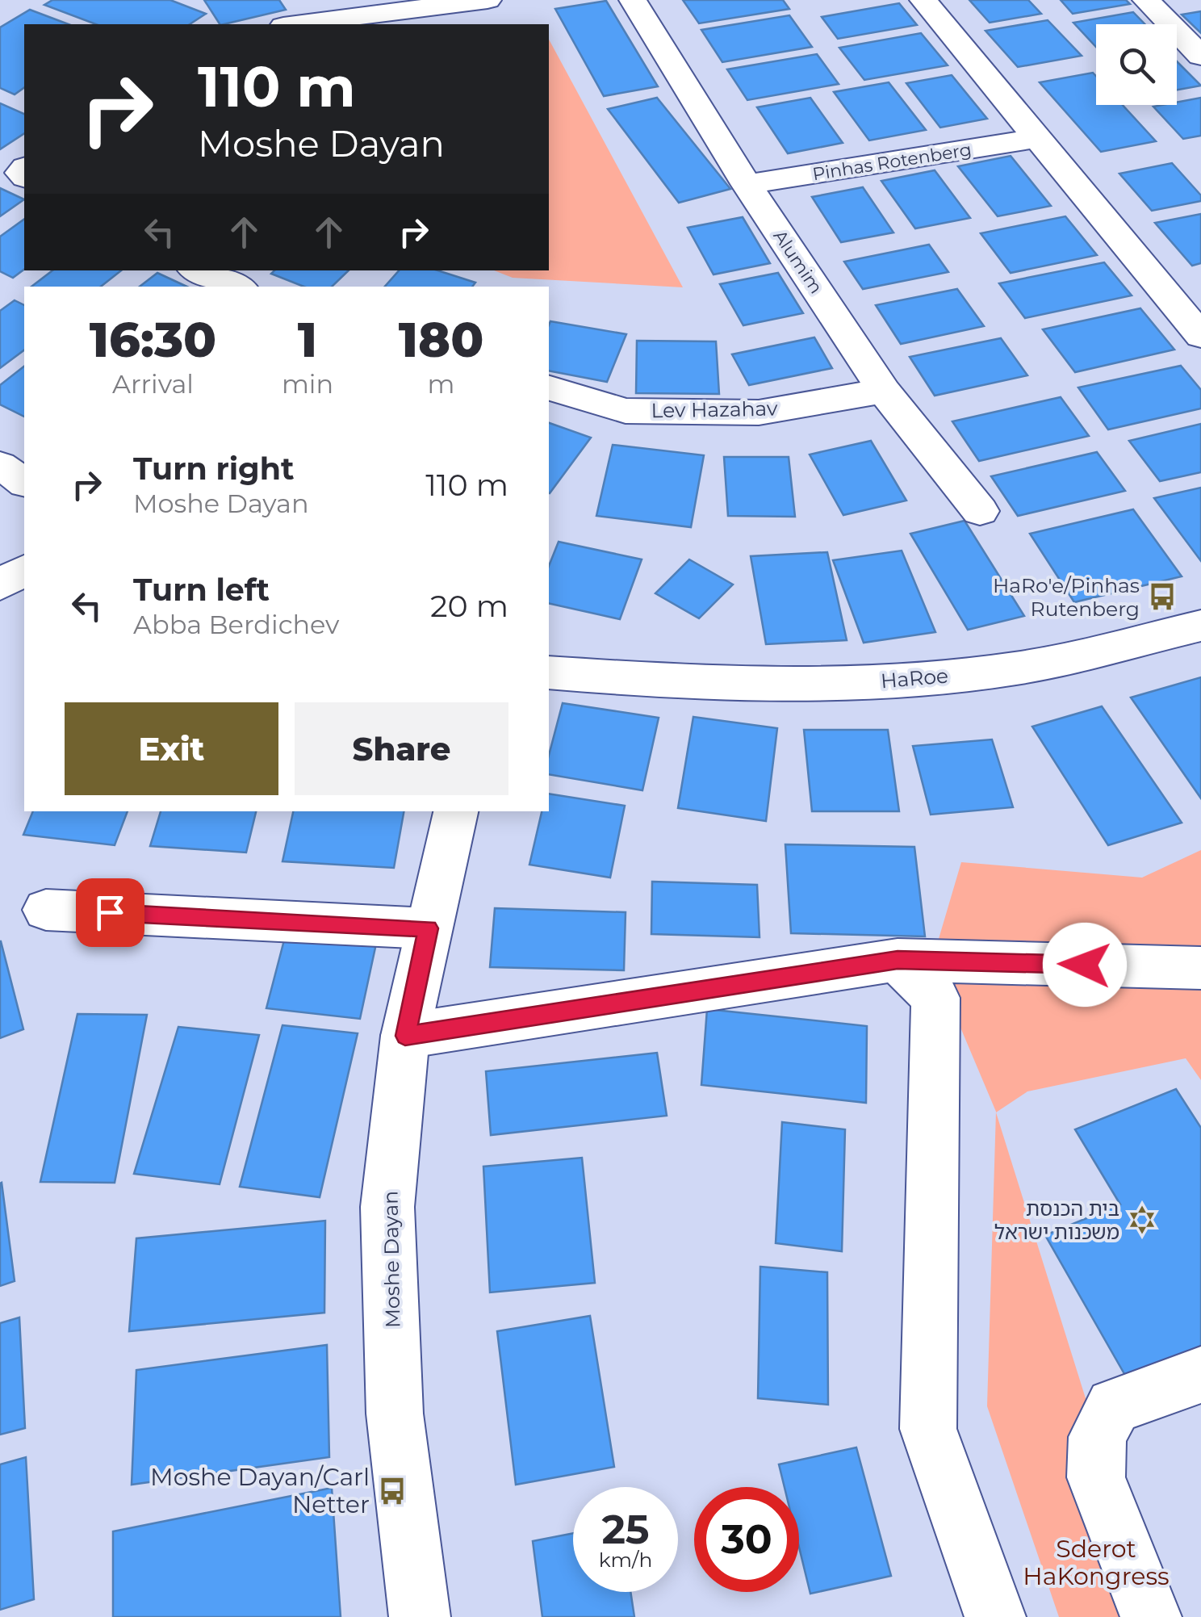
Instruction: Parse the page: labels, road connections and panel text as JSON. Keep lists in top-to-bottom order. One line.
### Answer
{"streets":{"street":["Pinhas Rotenberg","Alumim","Lev Hazahav","HaRoe","Moshe Dayan"]},"crossings":[["Pinhas Rotenberg","Alumim"],["Alumim","Lev Hazahav"]],"parks":["Sderot HaKongress"],"places":{"bus stop":["HaRo'e/Pinhas Rutenberg","Moshe Dayan/Carl Netter"],"synagogue":["בית הכנסת משכנות ישראל"]},"page":{"turn":["110 m","Moshe Dayan"],"eta":["16:30","Arrival","1","min","180","m"],"list":[{"name":"Turn right","note":"Moshe Dayan","value":"110 m"},{"name":"Turn left","note":"Abba Berdichev","value":"20 m"}],"buttons":["Exit","Share"],"speed":"25 km/h","limit":"30"}}
